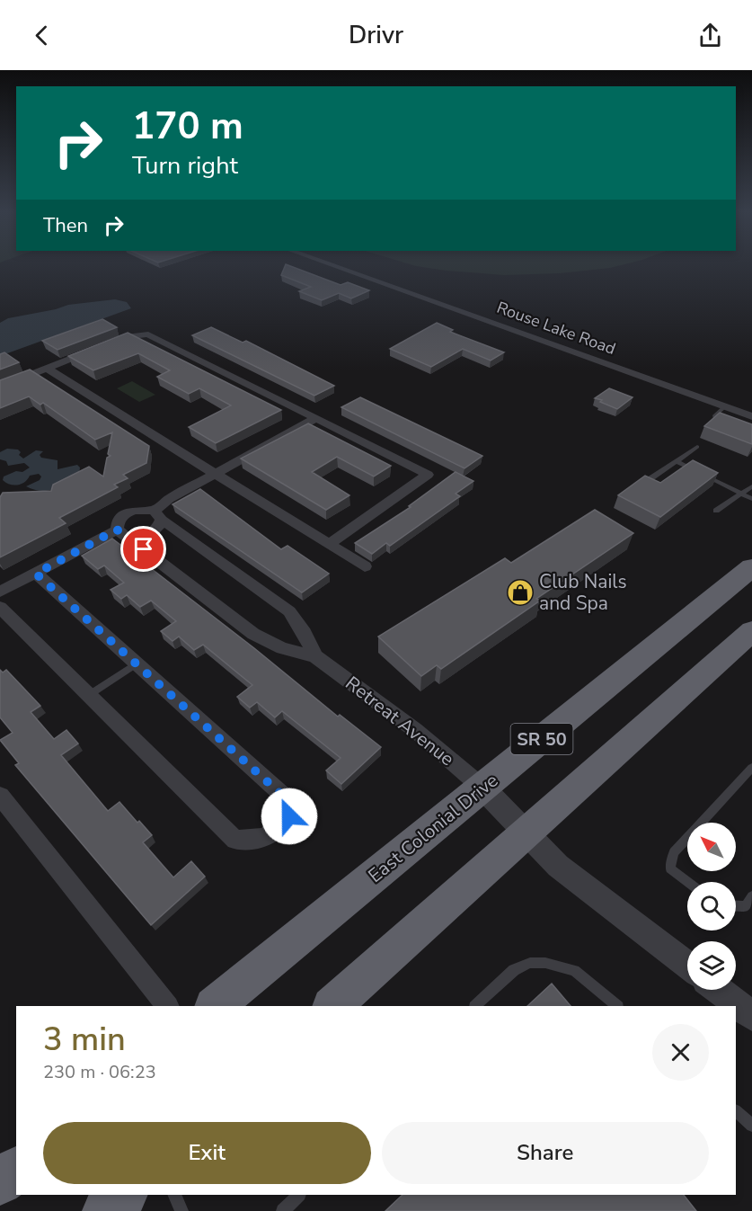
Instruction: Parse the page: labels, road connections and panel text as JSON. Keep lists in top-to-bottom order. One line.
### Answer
{"streets":{"highway":["SR 50","East Colonial Drive"],"street":["Rouse Lake Road","Retreat Avenue"]},"crossings":[["Retreat Avenue","East Colonial Drive"]],"places":{"shop":["Club Nails and Spa"]},"north":"top left","page":{"header":"Drivr","turn":["170 m","Turn right"],"then":"Then","heading":["3 min","230 m · 06:23"],"buttons":["Exit","Share"]}}
